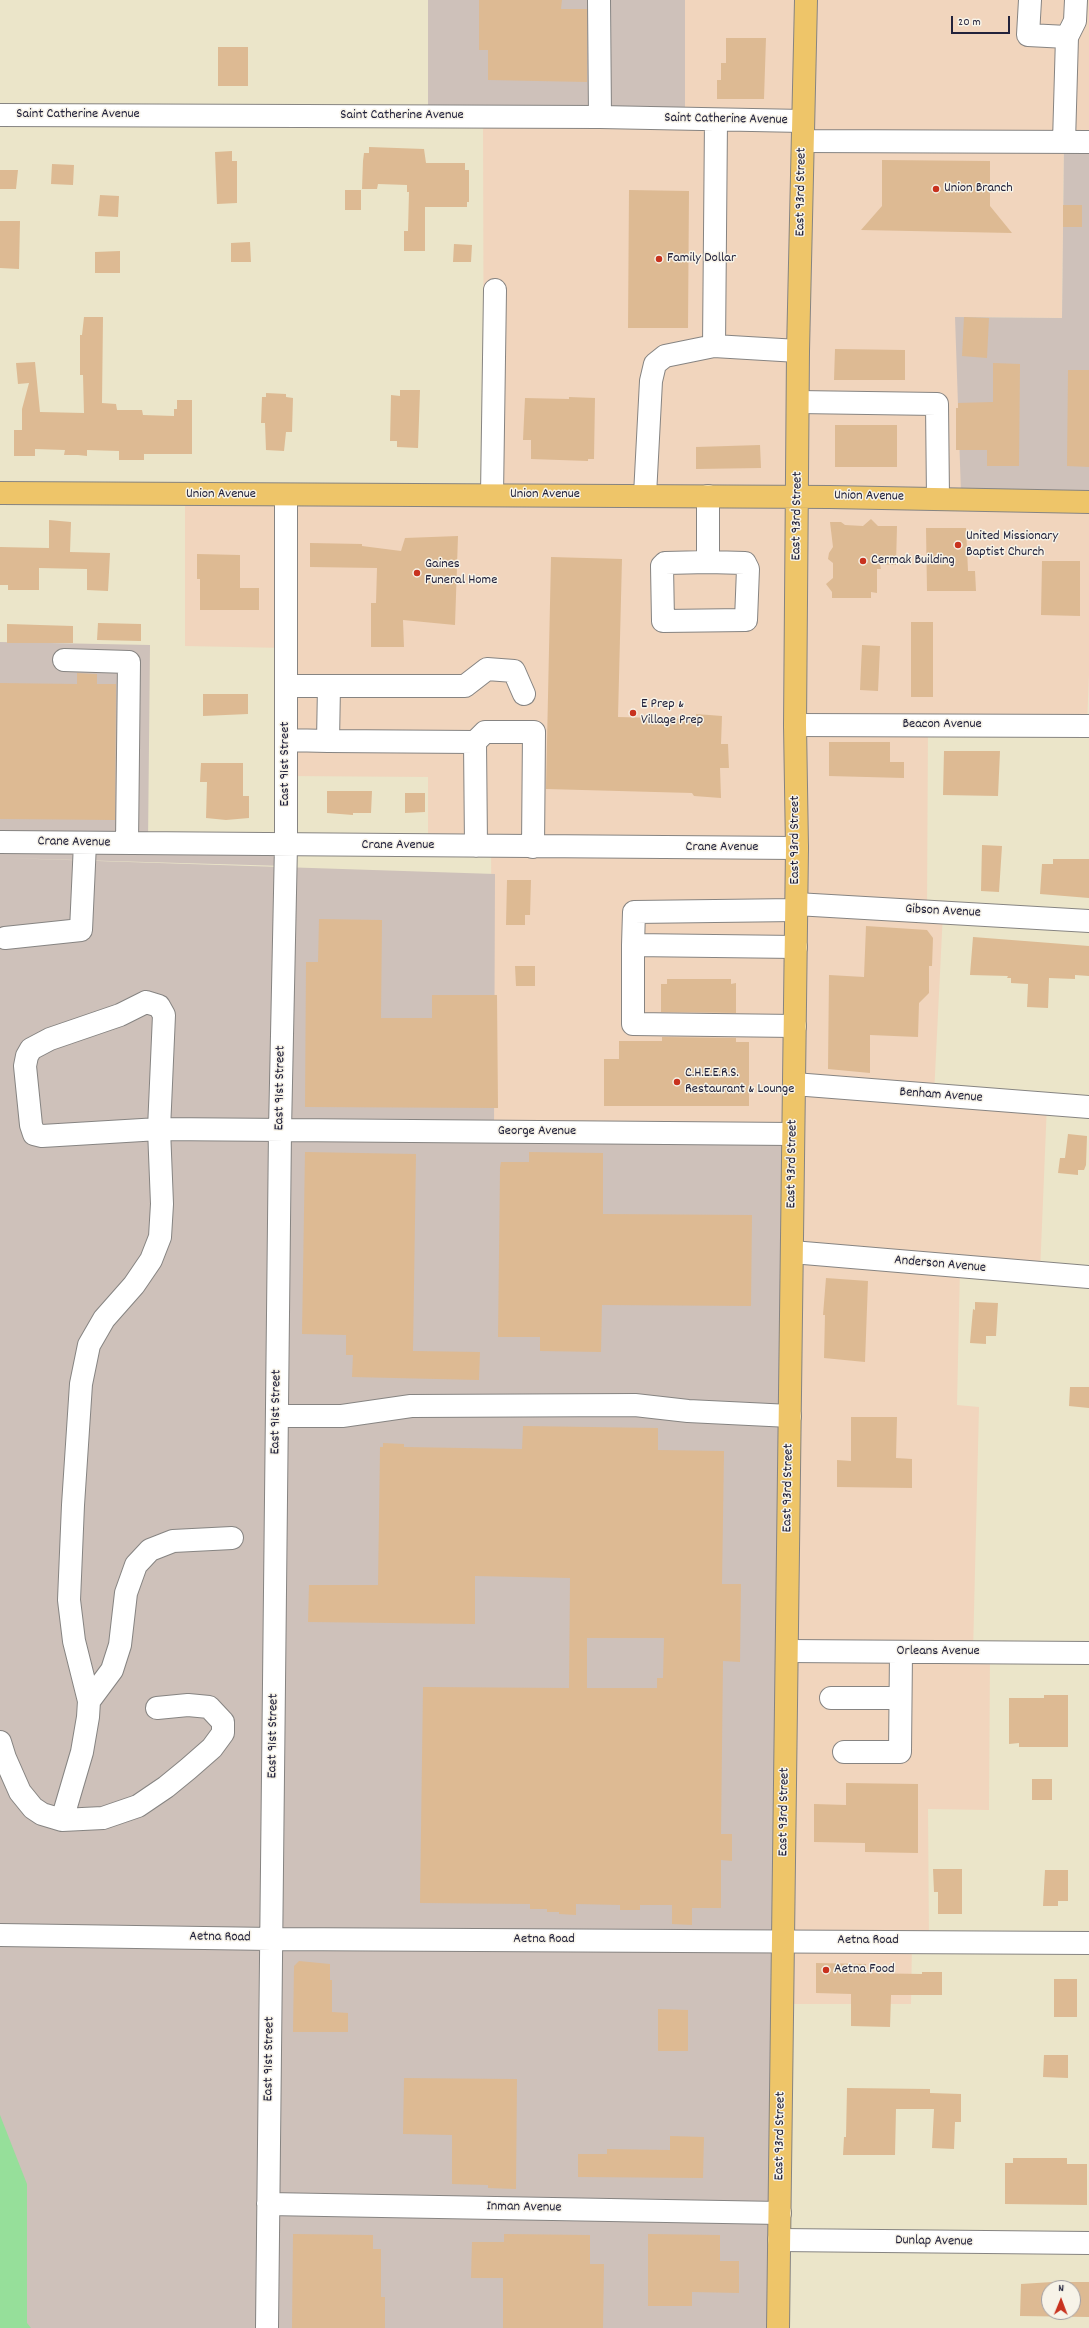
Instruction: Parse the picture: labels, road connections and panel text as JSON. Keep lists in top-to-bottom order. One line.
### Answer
{"streets":{"main road":["East 93rd Street","Union Avenue"],"street":["Saint Catherine Avenue","Beacon Avenue","East 91st Street","Crane Avenue","Gibson Avenue","Benham Avenue","George Avenue","Anderson Avenue","Orleans Avenue","Aetna Road","Inman Avenue","Dunlap Avenue"]},"crossings":[["Saint Catherine Avenue","East 93rd Street"],["East 93rd Street","Union Avenue"],["East 93rd Street","Beacon Avenue"],["East 93rd Street","Crane Avenue"],["East 93rd Street","Gibson Avenue"],["East 93rd Street","Benham Avenue"],["East 93rd Street","George Avenue"],["East 93rd Street","Anderson Avenue"],["East 93rd Street","Orleans Avenue"],["East 93rd Street","Aetna Road"],["East 93rd Street","Inman Avenue"],["East 93rd Street","Dunlap Avenue"],["Union Avenue","East 91st Street"],["East 91st Street","Crane Avenue"],["East 91st Street","George Avenue"],["East 91st Street","Aetna Road"],["East 91st Street","Inman Avenue"]],"places":["Union Branch","Family Dollar","United Missionary Baptist Church","Cermak Building","Gaines Funeral Home","E Prep & Village Prep","C.H.E.E.R.S. Restaurant & Lounge","Aetna Food"],"scale_bar":"20 m","north":"top"}
